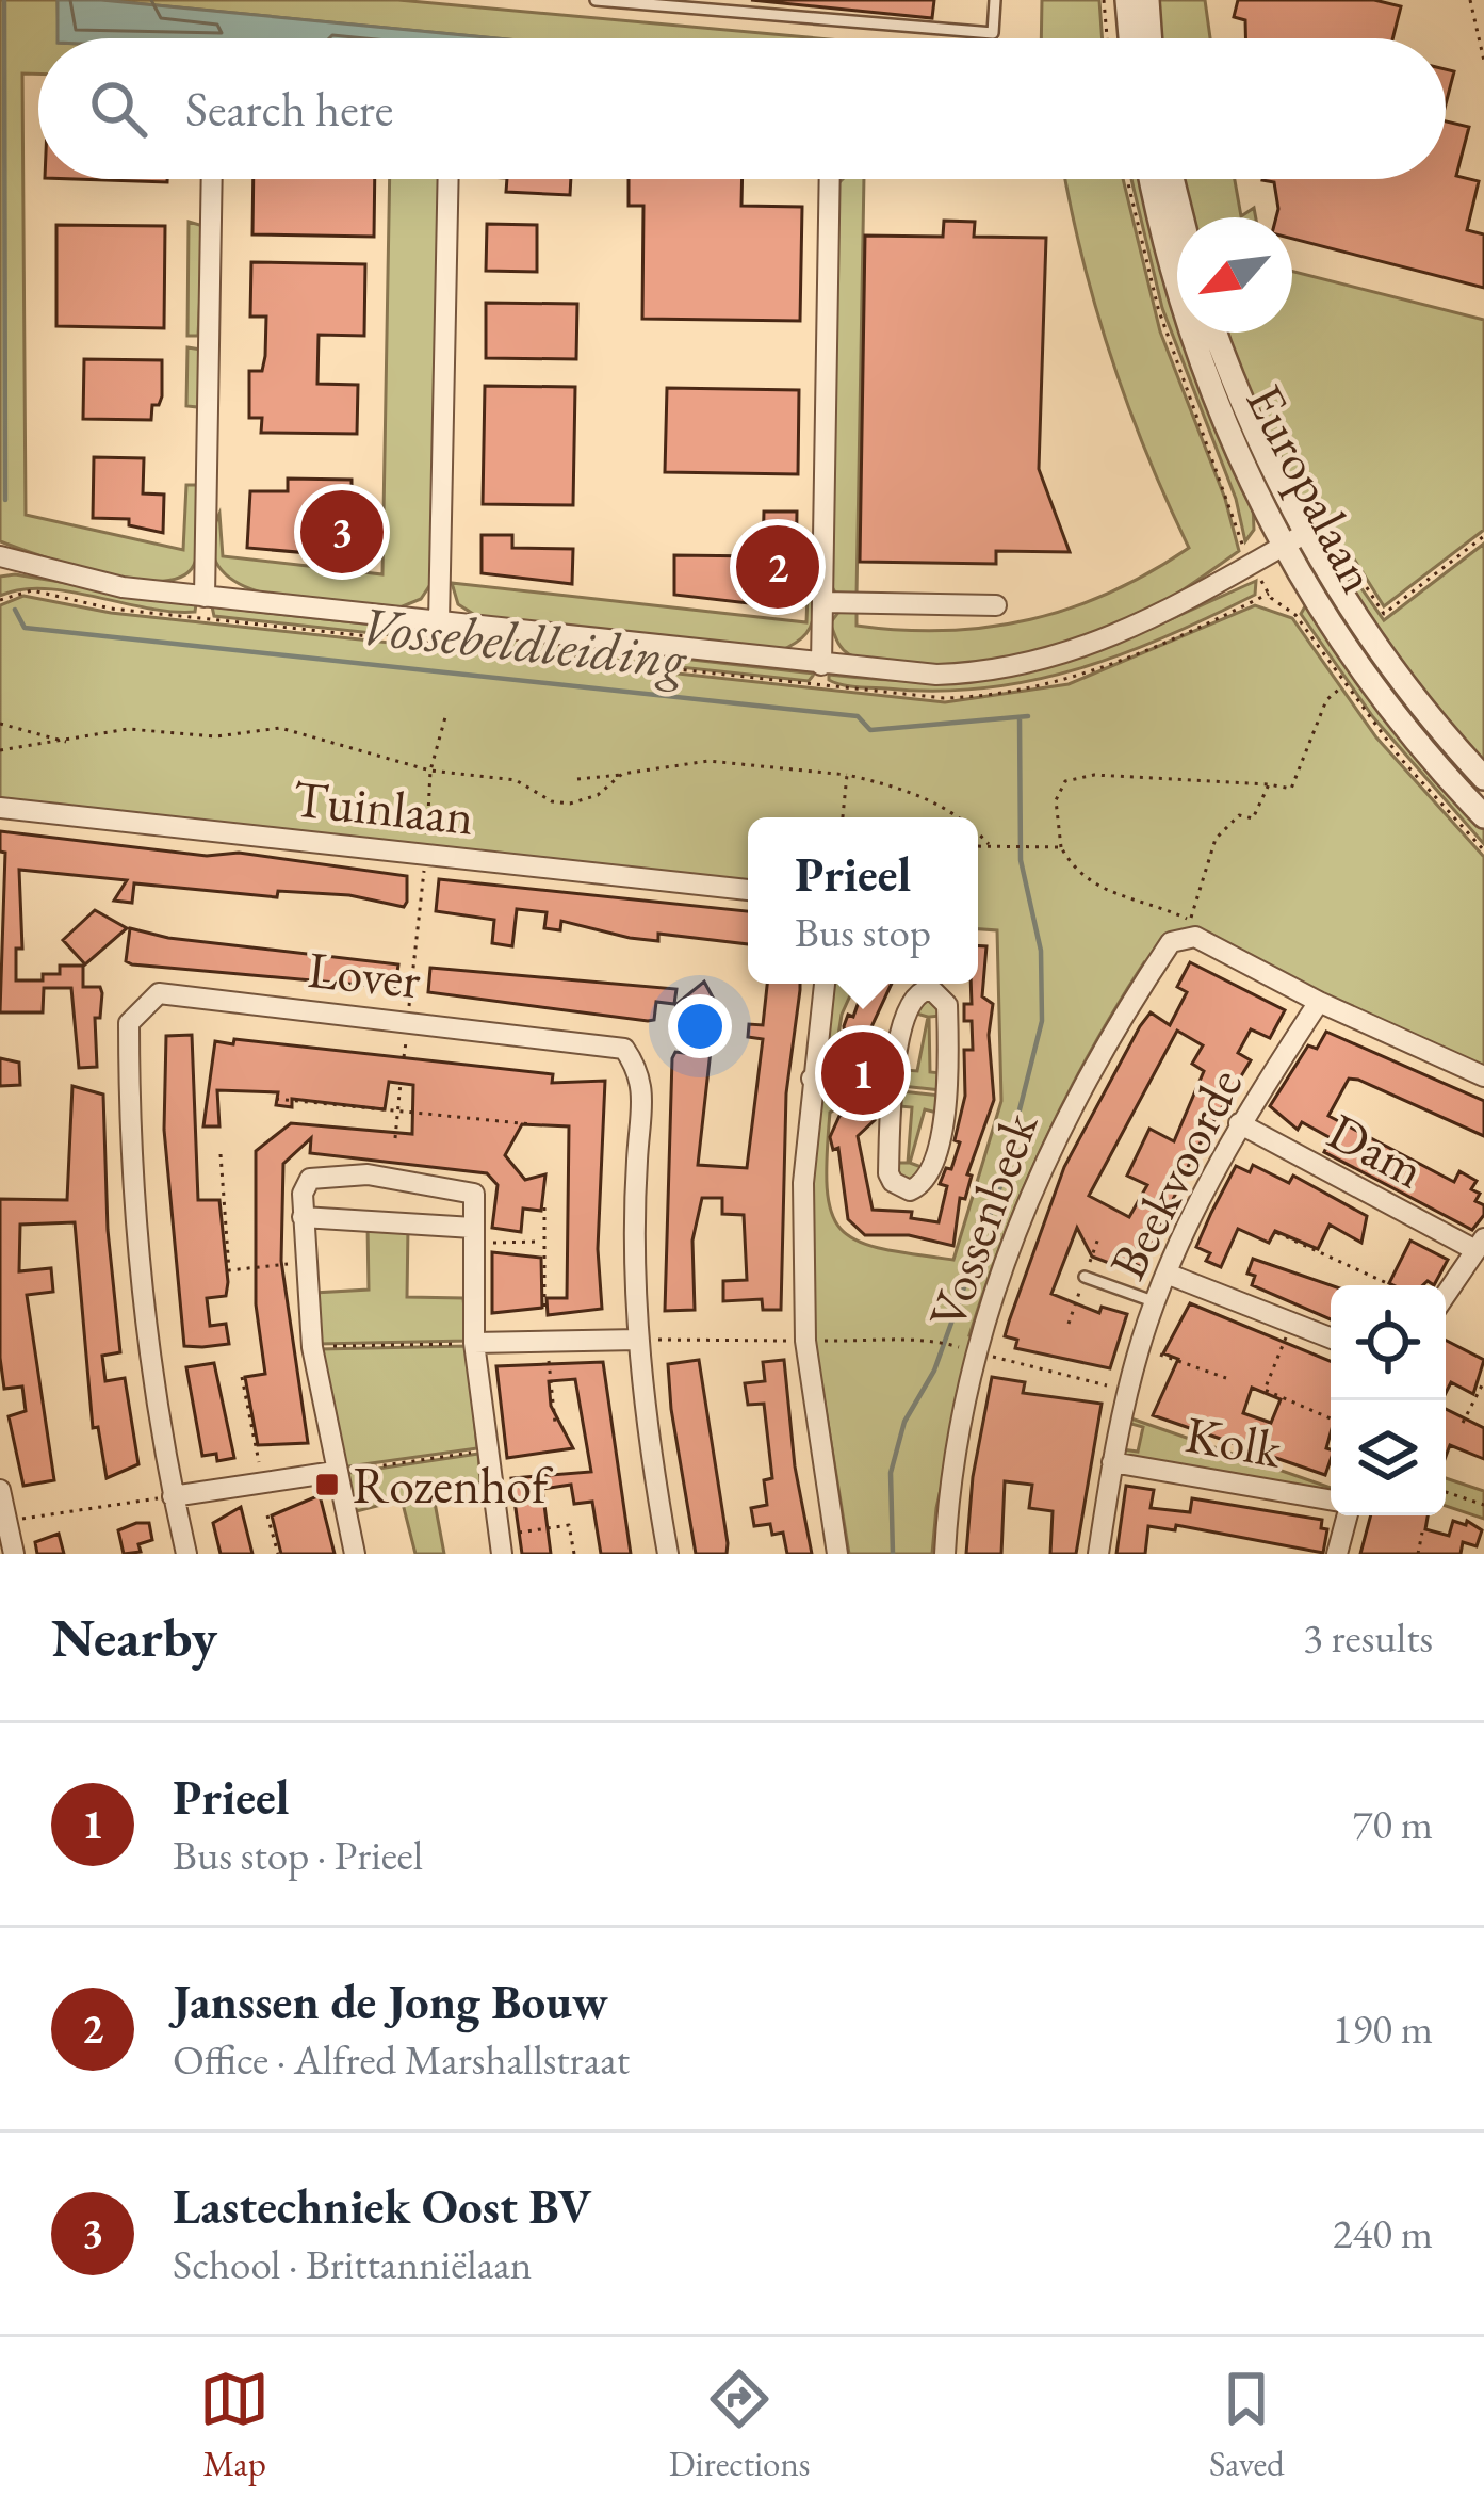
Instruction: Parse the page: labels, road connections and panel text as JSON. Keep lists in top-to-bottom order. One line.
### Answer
{"streets":{"street":["Europalaan","Tuinlaan","Lover","Dam","Beekvoorde","Vossenbeek","Kolk"]},"crossings":[["Dam","Beekvoorde"],["Beekvoorde","Vossenbeek"],["Beekvoorde","Kolk"]],"water":["Vossebeldleiding"],"places":{"transit":["Rozenhof"]},"north":"bottom left","page":{"search":"Search here","pins":["3","2","1"],"popup":["Prieel","Bus stop"],"heading":["Nearby","3 results"],"list":[{"mark":"1","name":"Prieel","note":"Bus stop · Prieel","value":"70 m"},{"mark":"2","name":"Janssen de Jong Bouw","note":"Office · Alfred Marshallstraat","value":"190 m"},{"mark":"3","name":"Lastechniek Oost BV","note":"School · Brittanniëlaan","value":"240 m"}],"nav":["Map","Directions","Saved"]}}
